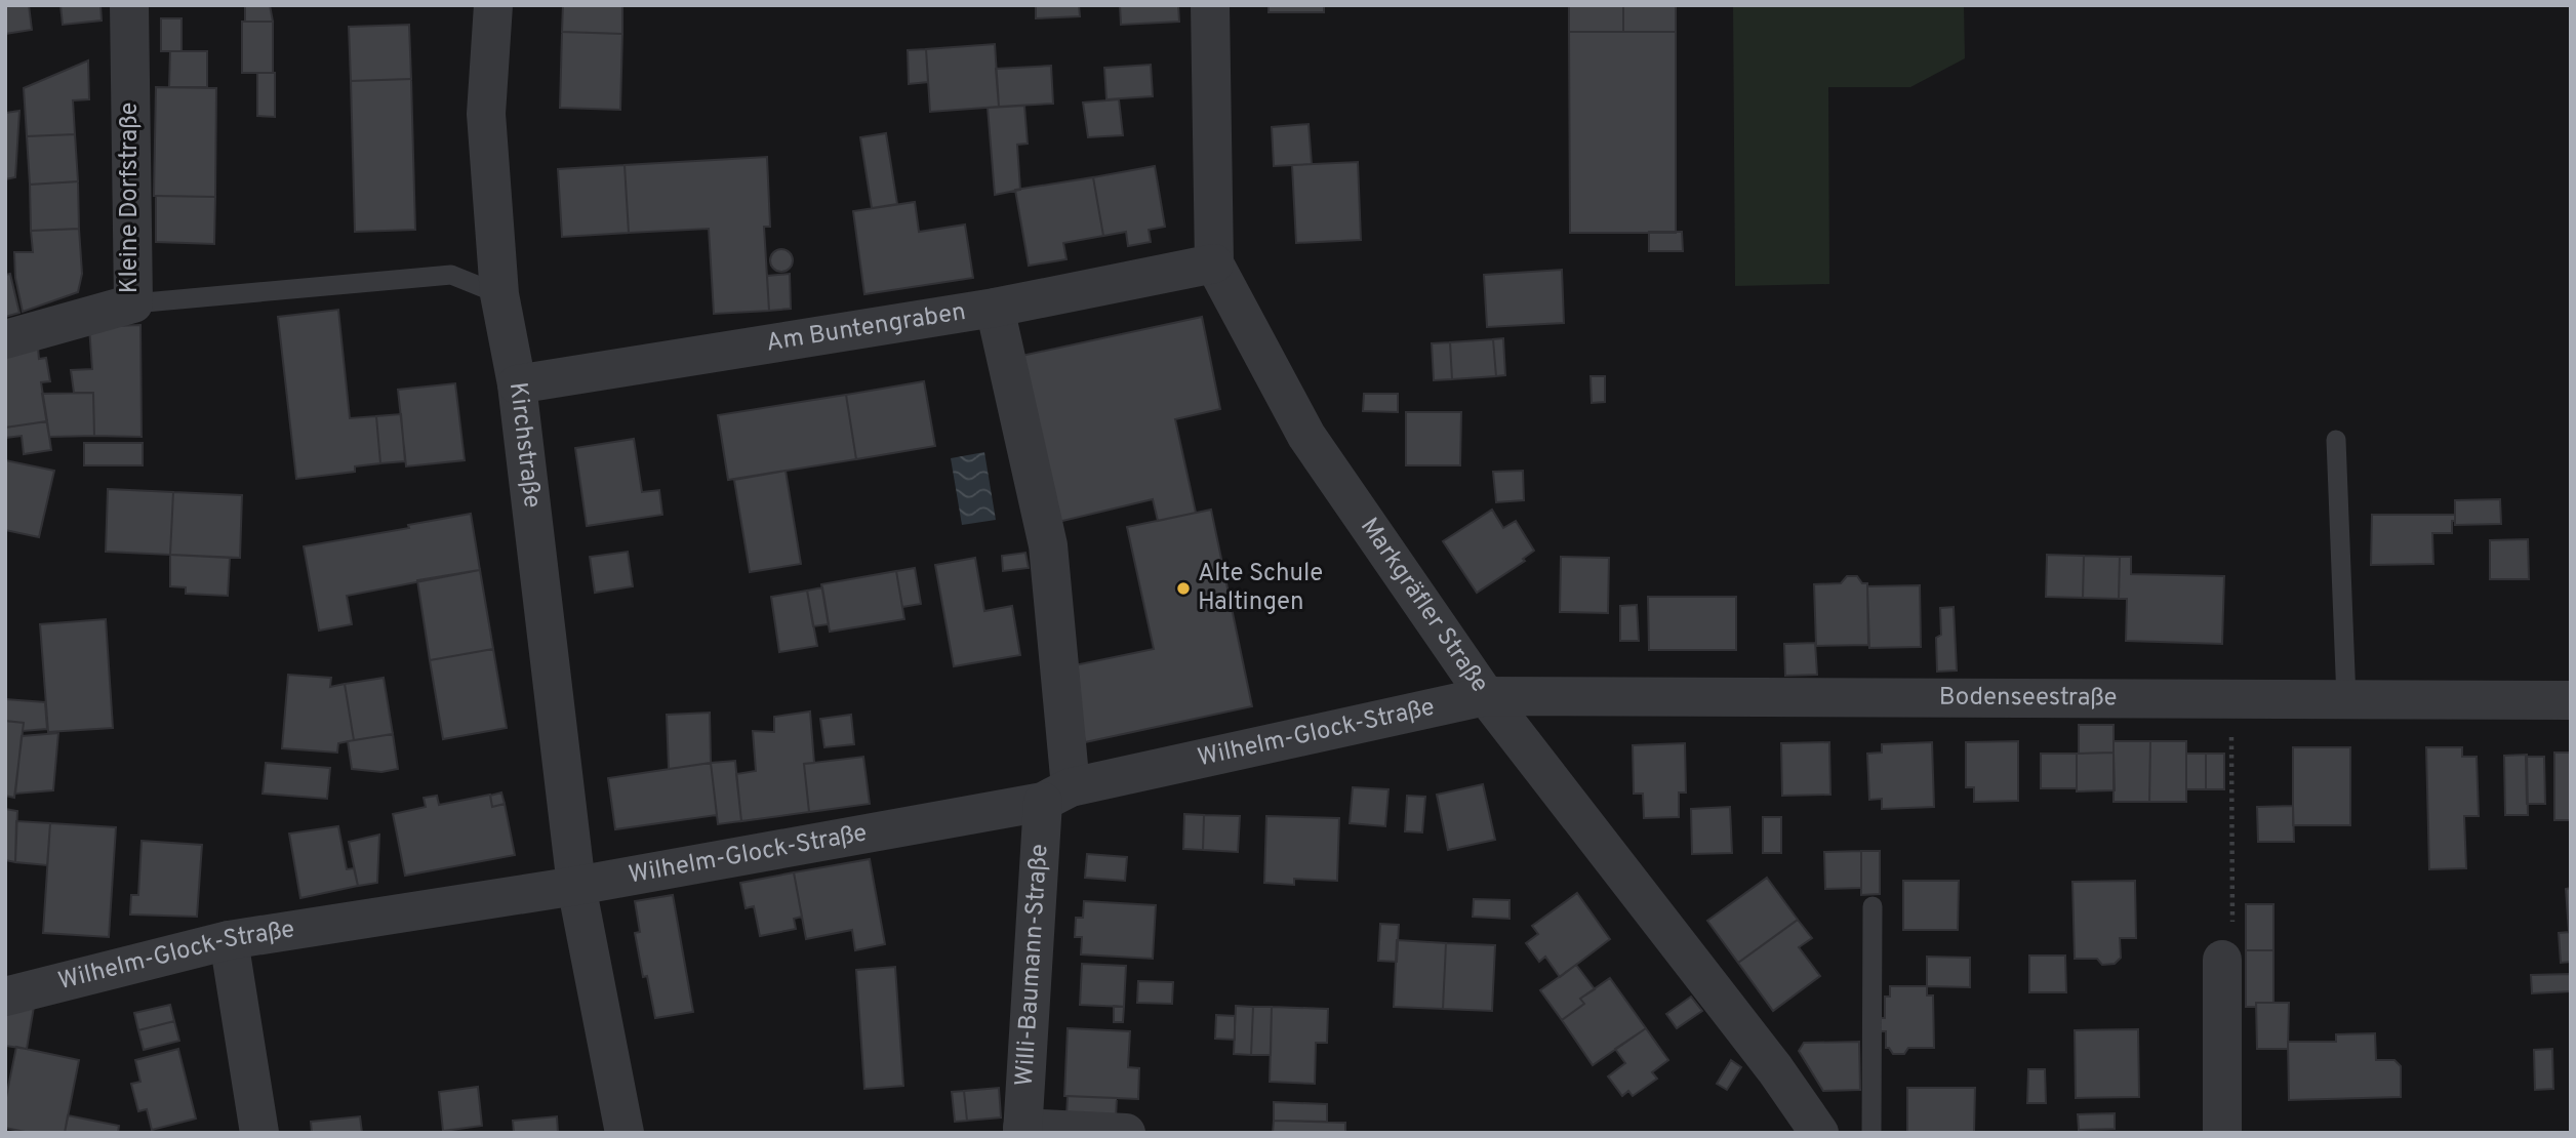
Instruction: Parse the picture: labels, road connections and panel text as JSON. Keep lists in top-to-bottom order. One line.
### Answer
{"streets":{"street":["Kleine Dorfstraße","Am Buntengraben","Kirchstraße","Markgräfler Straße","Bodenseestraße","Wilhelm-Glock-Straße","Willi-Baumann-Straße"]},"crossings":[["Am Buntengraben","Kirchstraße"],["Am Buntengraben","Markgräfler Straße"],["Am Buntengraben","Willi-Baumann-Straße"],["Kirchstraße","Wilhelm-Glock-Straße"],["Markgräfler Straße","Bodenseestraße"],["Markgräfler Straße","Wilhelm-Glock-Straße"],["Bodenseestraße","Wilhelm-Glock-Straße"],["Wilhelm-Glock-Straße","Willi-Baumann-Straße"]],"places":["Alte Schule Haltingen"]}
